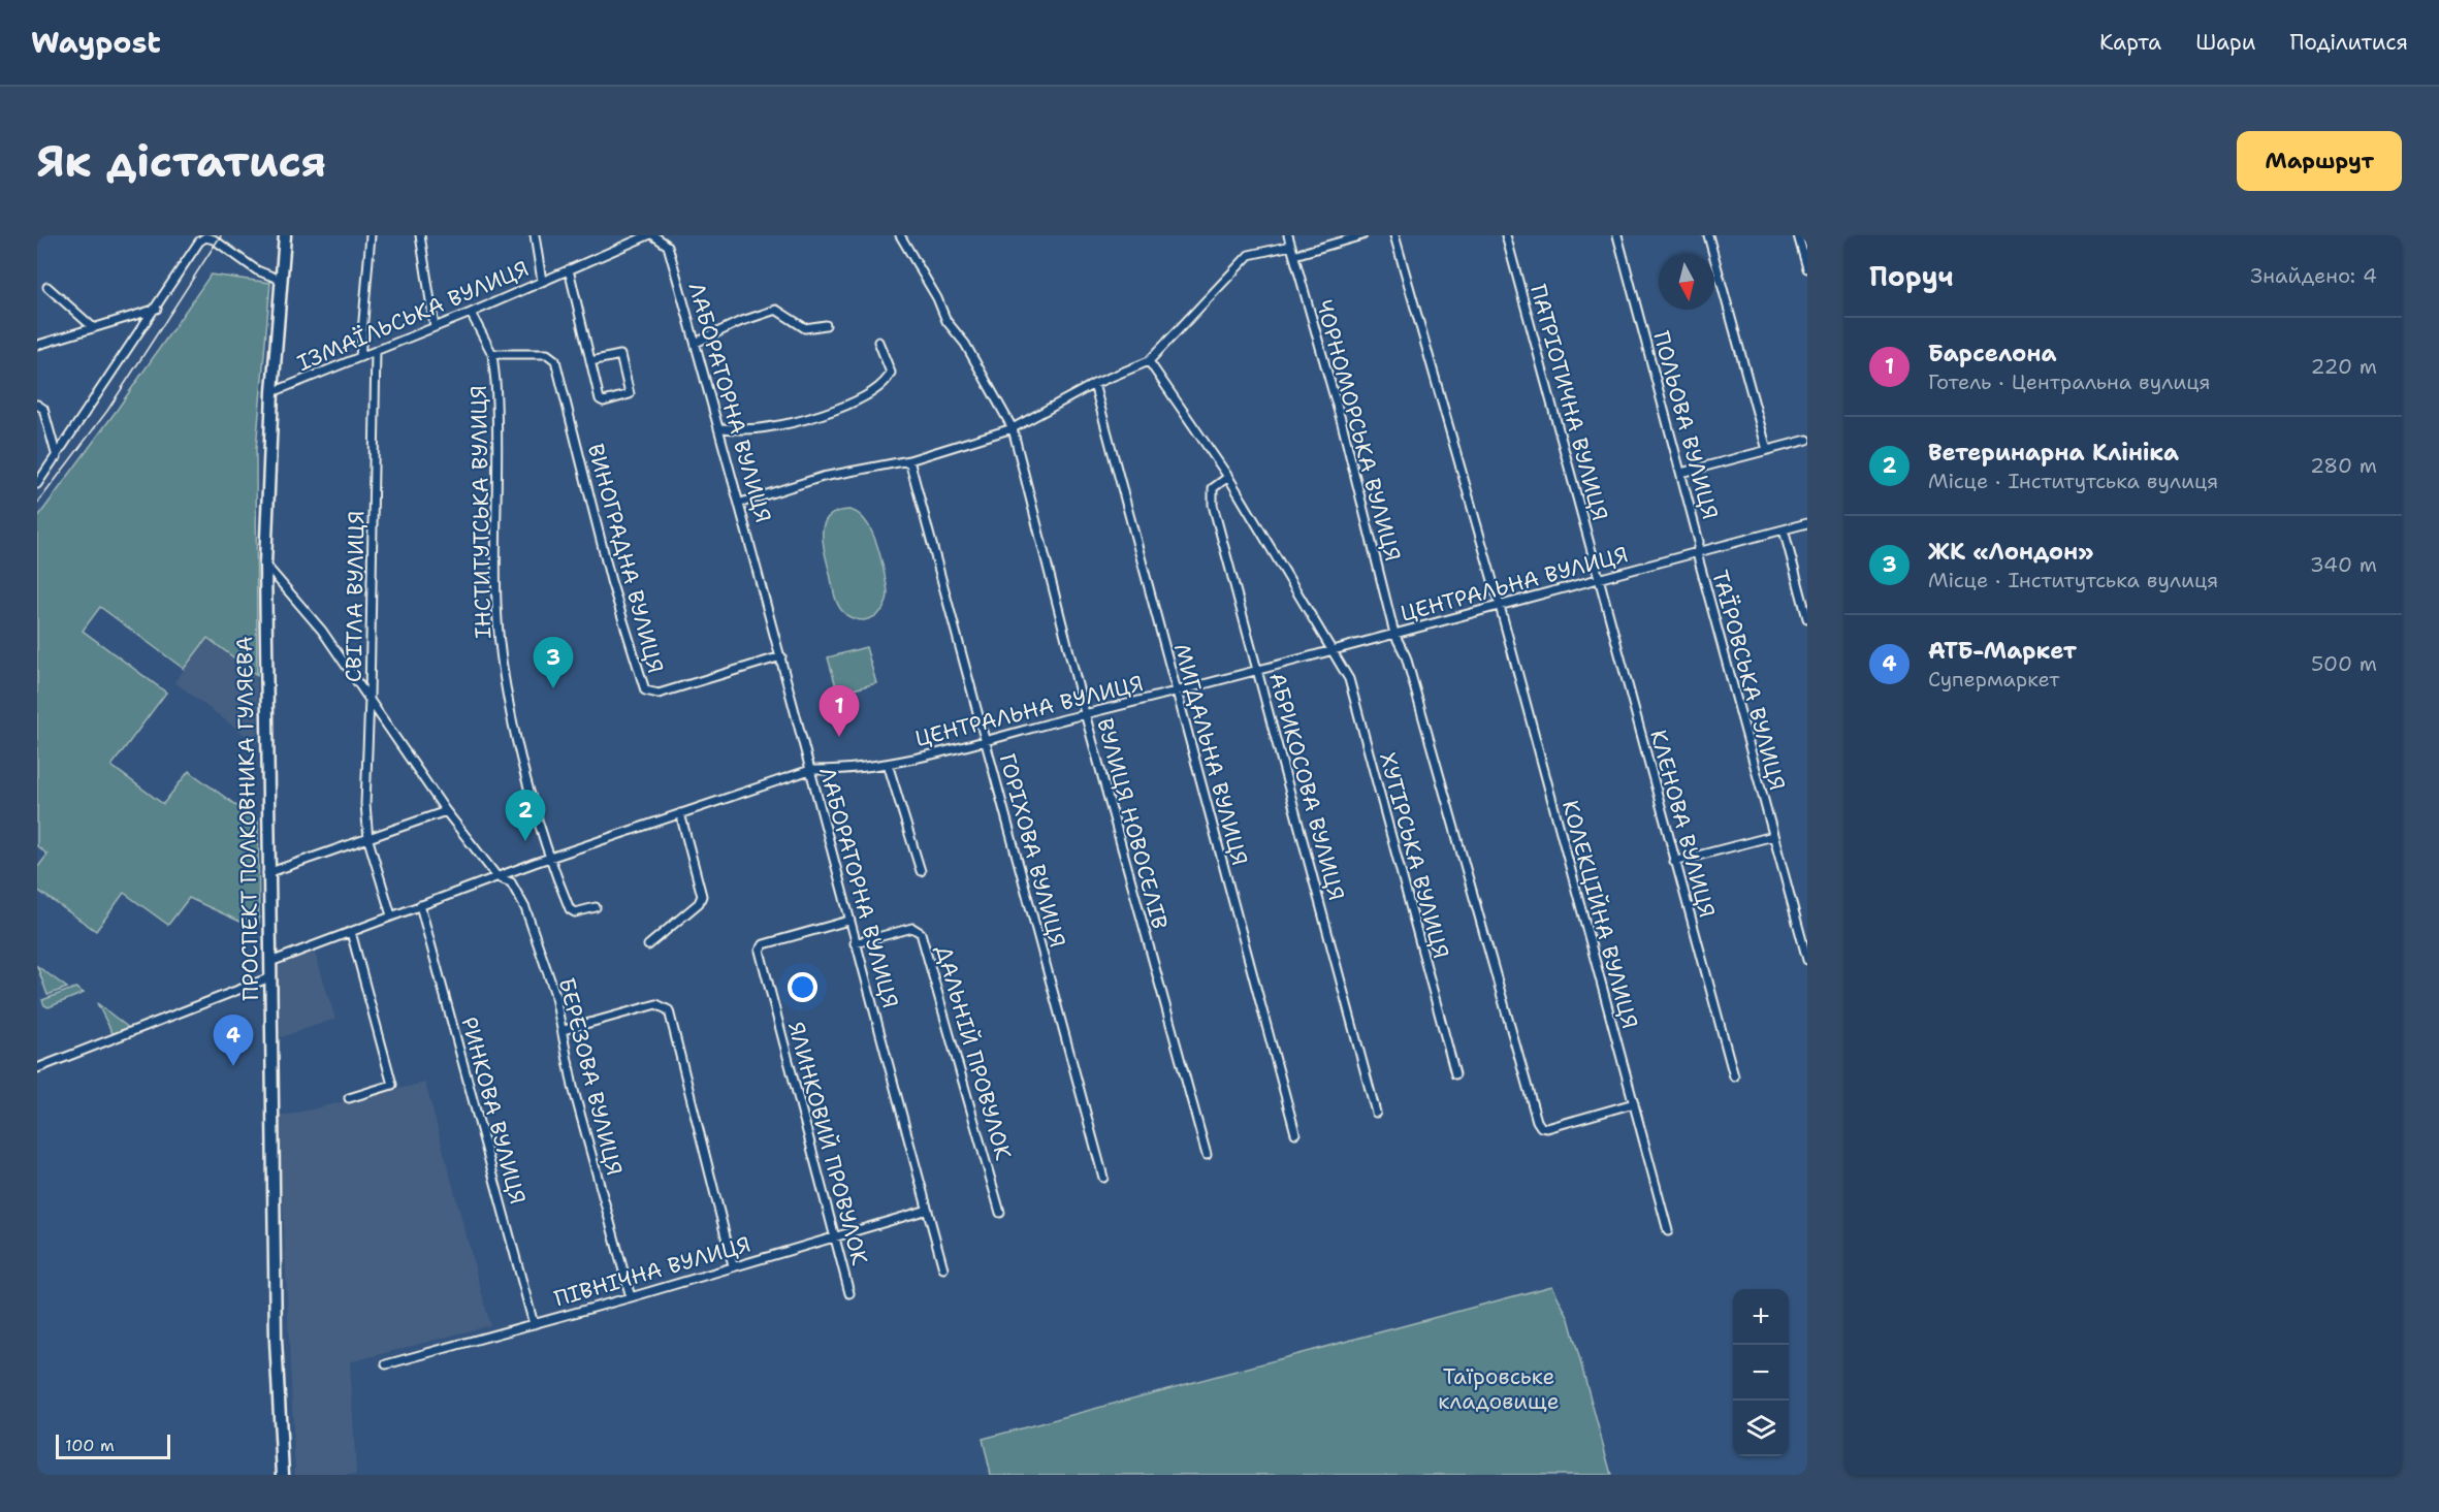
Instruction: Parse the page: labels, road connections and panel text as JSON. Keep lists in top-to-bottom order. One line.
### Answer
{"streets":{"main road":["ПРОСПЕКТ ПОЛКОВНИКА ГУЛЯЄВА"],"street":["ІЗМАЇЛЬСЬКА ВУЛИЦЯ","ЛАБОРАТОРНА ВУЛИЦЯ","ПАТРІОТИЧНА ВУЛИЦЯ","ПОЛЬОВА ВУЛИЦЯ","ЧОРНОМОРСЬКА ВУЛИЦЯ","ІНСТИТУТСЬКА ВУЛИЦЯ","ВИНОГРАДНА ВУЛИЦЯ","ЦЕНТРАЛЬНА ВУЛИЦЯ","СВІТЛА ВУЛИЦЯ","ТАЇРОВСЬКА ВУЛИЦЯ","МИГДАЛЬНА ВУЛИЦЯ","АБРИКОСОВА ВУЛИЦЯ","ВУЛИЦЯ НОВОСЕЛІВ","КЛЕНОВА ВУЛИЦЯ","ГОРІХОВА ВУЛИЦЯ","ХУТІРСЬКА ВУЛИЦЯ","КОЛЕКЦІЙНА ВУЛИЦЯ","ДАЛЬНІЙ ПРОВУЛОК","БЕРЕЗОВА ВУЛИЦЯ","РИНКОВА ВУЛИЦЯ","ЯЛИНКОВИЙ ПРОВУЛОК","ПІВНІЧНА ВУЛИЦЯ"]},"crossings":[["ІЗМАЇЛЬСЬКА ВУЛИЦЯ","ІНСТИТУТСЬКА ВУЛИЦЯ"],["ІЗМАЇЛЬСЬКА ВУЛИЦЯ","СВІТЛА ВУЛИЦЯ"],["ІЗМАЇЛЬСЬКА ВУЛИЦЯ","ПРОСПЕКТ ПОЛКОВНИКА ГУЛЯЄВА"],["ЛАБОРАТОРНА ВУЛИЦЯ","ВИНОГРАДНА ВУЛИЦЯ"],["ЛАБОРАТОРНА ВУЛИЦЯ","ЦЕНТРАЛЬНА ВУЛИЦЯ"],["ЛАБОРАТОРНА ВУЛИЦЯ","ДАЛЬНІЙ ПРОВУЛОК"],["ЛАБОРАТОРНА ВУЛИЦЯ","ЯЛИНКОВИЙ ПРОВУЛОК"],["ЛАБОРАТОРНА ВУЛИЦЯ","ПІВНІЧНА ВУЛИЦЯ"],["ПАТРІОТИЧНА ВУЛИЦЯ","ЦЕНТРАЛЬНА ВУЛИЦЯ"],["ПАТРІОТИЧНА ВУЛИЦЯ","КЛЕНОВА ВУЛИЦЯ"],["ПОЛЬОВА ВУЛИЦЯ","ЦЕНТРАЛЬНА ВУЛИЦЯ"],["ПОЛЬОВА ВУЛИЦЯ","ТАЇРОВСЬКА ВУЛИЦЯ"],["ЧОРНОМОРСЬКА ВУЛИЦЯ","ЦЕНТРАЛЬНА ВУЛИЦЯ"],["ЧОРНОМОРСЬКА ВУЛИЦЯ","ХУТІРСЬКА ВУЛИЦЯ"],["ІНСТИТУТСЬКА ВУЛИЦЯ","ВИНОГРАДНА ВУЛИЦЯ"],["ІНСТИТУТСЬКА ВУЛИЦЯ","ЦЕНТРАЛЬНА ВУЛИЦЯ"],["ЦЕНТРАЛЬНА ВУЛИЦЯ","СВІТЛА ВУЛИЦЯ"],["ЦЕНТРАЛЬНА ВУЛИЦЯ","ТАЇРОВСЬКА ВУЛИЦЯ"],["ЦЕНТРАЛЬНА ВУЛИЦЯ","МИГДАЛЬНА ВУЛИЦЯ"],["ЦЕНТРАЛЬНА ВУЛИЦЯ","АБРИКОСОВА ВУЛИЦЯ"],["ЦЕНТРАЛЬНА ВУЛИЦЯ","ПРОСПЕКТ ПОЛКОВНИКА ГУЛЯЄВА"],["ЦЕНТРАЛЬНА ВУЛИЦЯ","ВУЛИЦЯ НОВОСЕЛІВ"],["ЦЕНТРАЛЬНА ВУЛИЦЯ","КЛЕНОВА ВУЛИЦЯ"],["ЦЕНТРАЛЬНА ВУЛИЦЯ","ГОРІХОВА ВУЛИЦЯ"],["ЦЕНТРАЛЬНА ВУЛИЦЯ","ХУТІРСЬКА ВУЛИЦЯ"],["ЦЕНТРАЛЬНА ВУЛИЦЯ","КОЛЕКЦІЙНА ВУЛИЦЯ"],["ЦЕНТРАЛЬНА ВУЛИЦЯ","БЕРЕЗОВА ВУЛИЦЯ"],["ЦЕНТРАЛЬНА ВУЛИЦЯ","РИНКОВА ВУЛИЦЯ"],["СВІТЛА ВУЛИЦЯ","БЕРЕЗОВА ВУЛИЦЯ"],["ХУТІРСЬКА ВУЛИЦЯ","КОЛЕКЦІЙНА ВУЛИЦЯ"],["БЕРЕЗОВА ВУЛИЦЯ","ПІВНІЧНА ВУЛИЦЯ"],["РИНКОВА ВУЛИЦЯ","ПІВНІЧНА ВУЛИЦЯ"],["ЯЛИНКОВИЙ ПРОВУЛОК","ПІВНІЧНА ВУЛИЦЯ"]],"parks":["Таїровське кладовище"],"scale_bar":"100 m","north":"bottom","page":{"header":"Waypost","nav":["Карта","Шари","Поділитися"],"buttons":"Маршрут","title":"Як дістатися","heading":["Поруч","Знайдено: 4"],"list":[{"mark":"1","name":"Барселона","note":"Готель · Центральна вулиця","value":"220 m"},{"mark":"2","name":"Ветеринарна Клініка","note":"Місце · Інститутська вулиця","value":"280 m"},{"mark":"3","name":"ЖК «Лондон»","note":"Місце · Інститутська вулиця","value":"340 m"},{"mark":"4","name":"АТБ-Маркет","note":"Супермаркет","value":"500 m"}],"pins":["3","1","2","4"],"map_buttons":["+","−"],"scale":"100 m"}}
